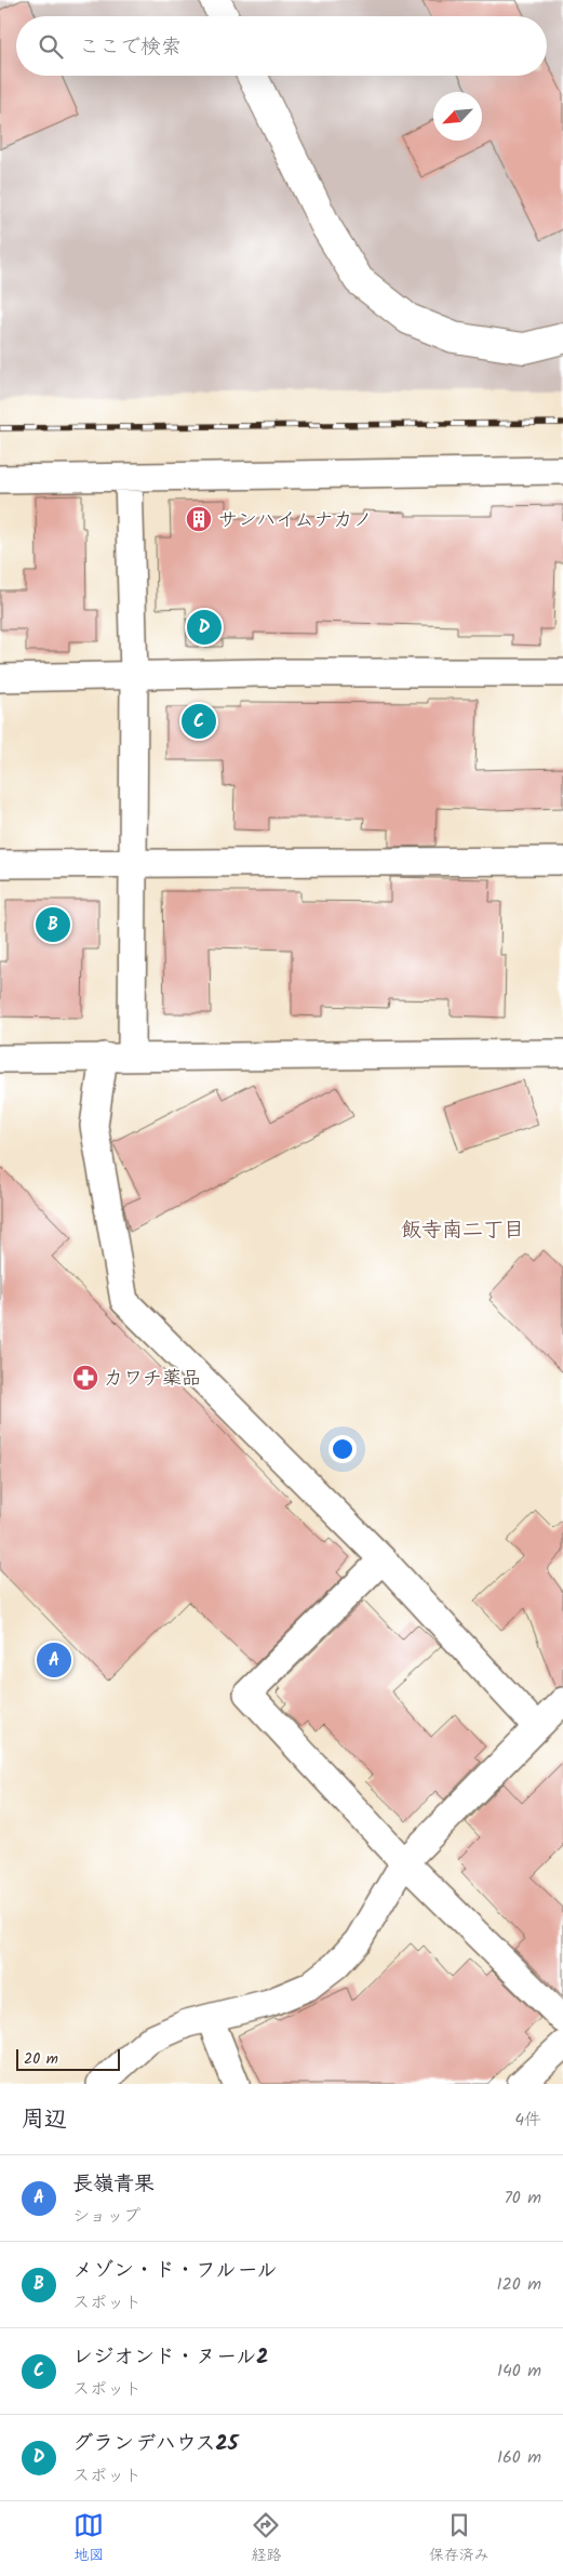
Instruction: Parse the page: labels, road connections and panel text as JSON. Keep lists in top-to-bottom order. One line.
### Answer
{"districts":["飯寺南二丁目"],"places":{"building":["サンハイムナカノ"],"pharmacy":["カワチ薬品"]},"scale_bar":"20 m","north":"bottom left","page":{"search":"ここで検索","pins":["D","C","B","A"],"scale":"20 m","heading":["周辺","4件"],"list":[{"mark":"A","name":"長嶺青果","note":"ショップ","value":"70 m"},{"mark":"B","name":"メゾン・ド・フルール","note":"スポット","value":"120 m"},{"mark":"C","name":"レジオンド・ヌール2","note":"スポット","value":"140 m"},{"mark":"D","name":"グランデハウス25","note":"スポット","value":"160 m"}],"nav":["地図","経路","保存済み"]}}
